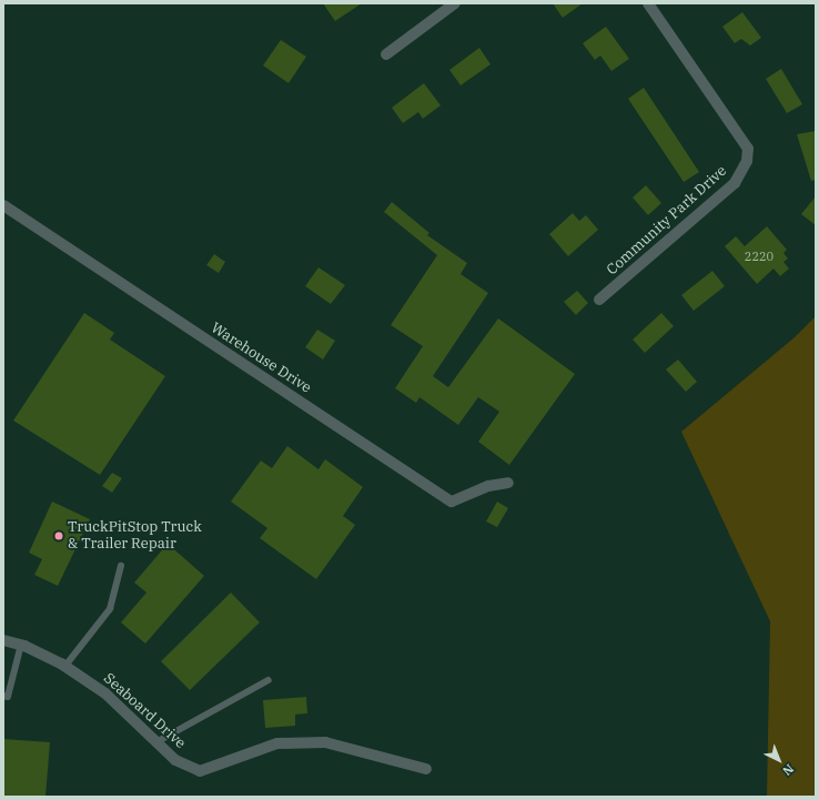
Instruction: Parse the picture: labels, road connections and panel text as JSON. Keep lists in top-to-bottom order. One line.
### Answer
{"streets":{"street":["Community Park Drive","Warehouse Drive","Seaboard Drive"]},"places":["TruckPitStop Truck & Trailer Repair"],"house_numbers":["2220"],"north":"bottom right"}
